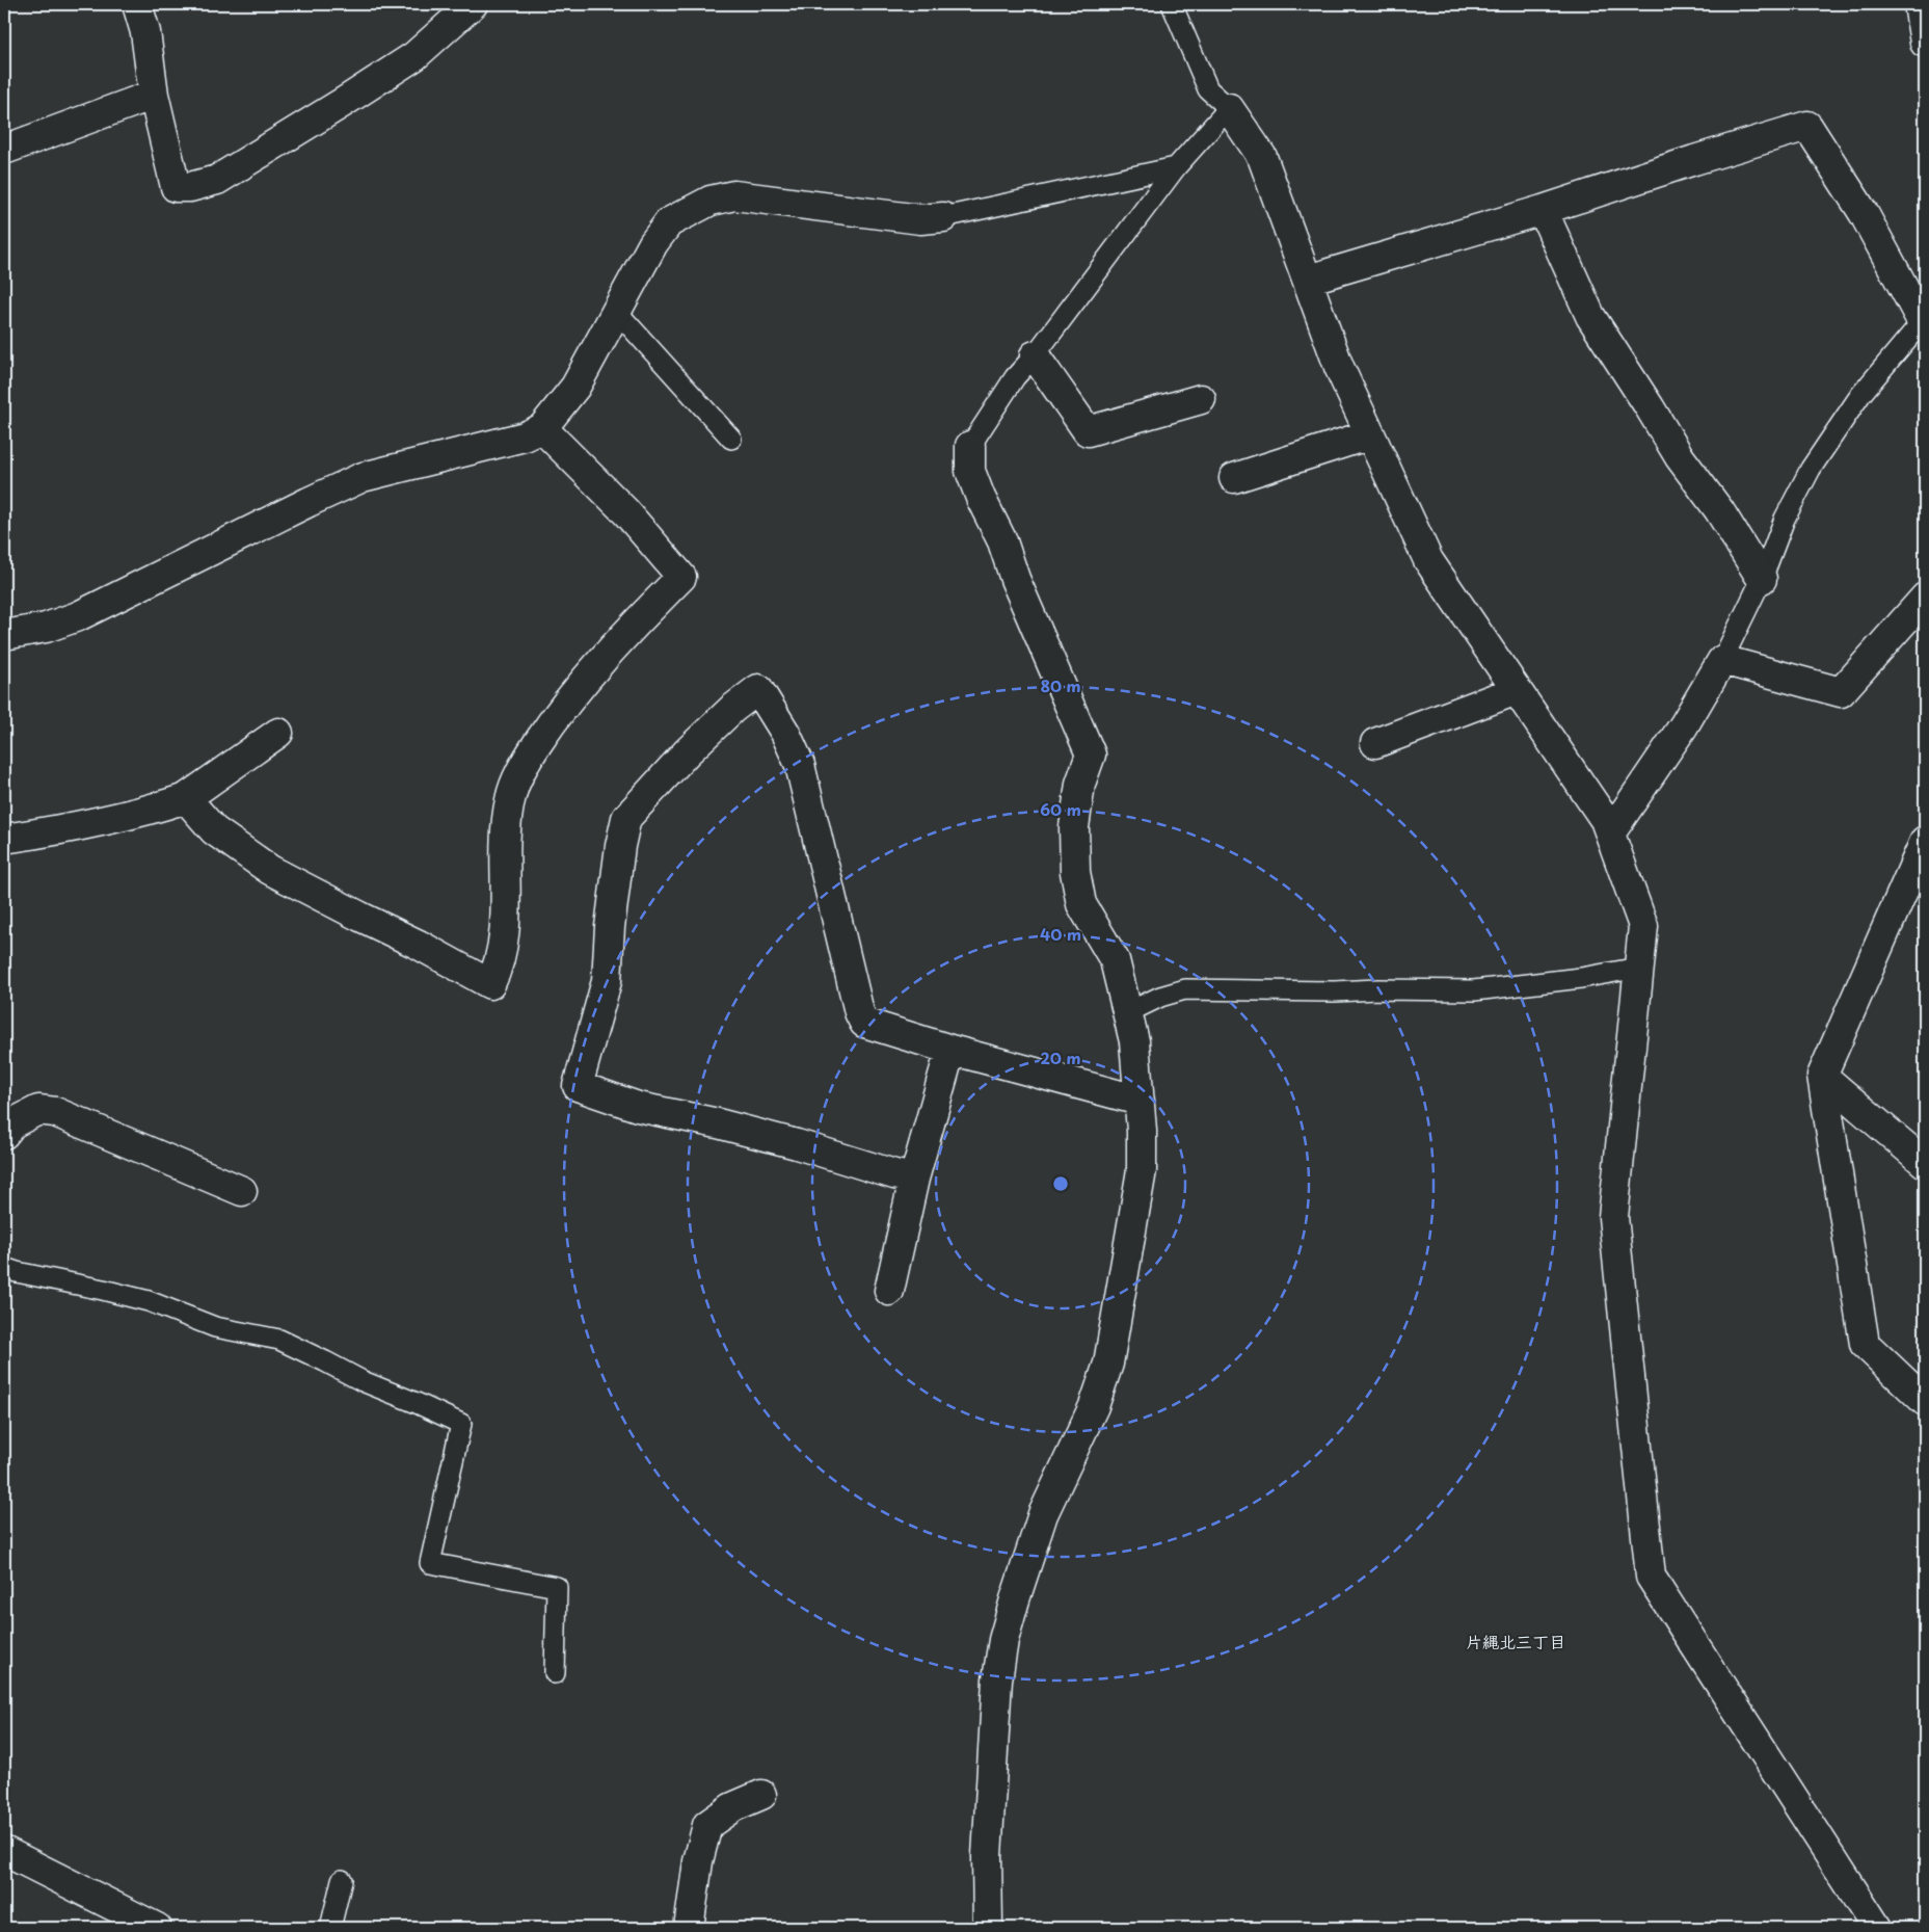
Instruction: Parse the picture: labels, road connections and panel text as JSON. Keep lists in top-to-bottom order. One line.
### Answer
{"districts":["片縄北三丁目"],"rings":["80 m","60 m","40 m","20 m"]}
